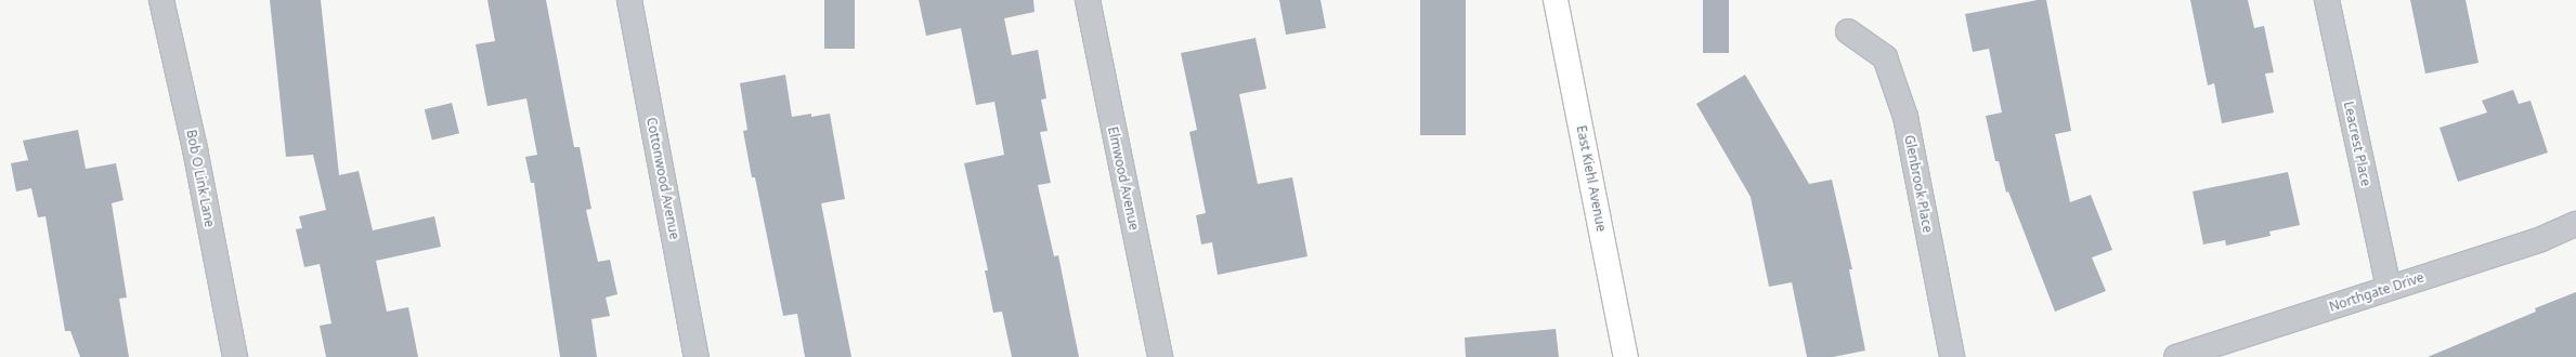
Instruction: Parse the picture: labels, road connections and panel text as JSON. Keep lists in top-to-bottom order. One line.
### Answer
{"streets":{"main road":["East Kiehl Avenue"],"street":["Leacrest Place","Bob O Link Lane","Cottonwood Avenue","Elmwood Avenue","Glenbrook Place","Northgate Drive"]},"crossings":[["Leacrest Place","Northgate Drive"]]}
